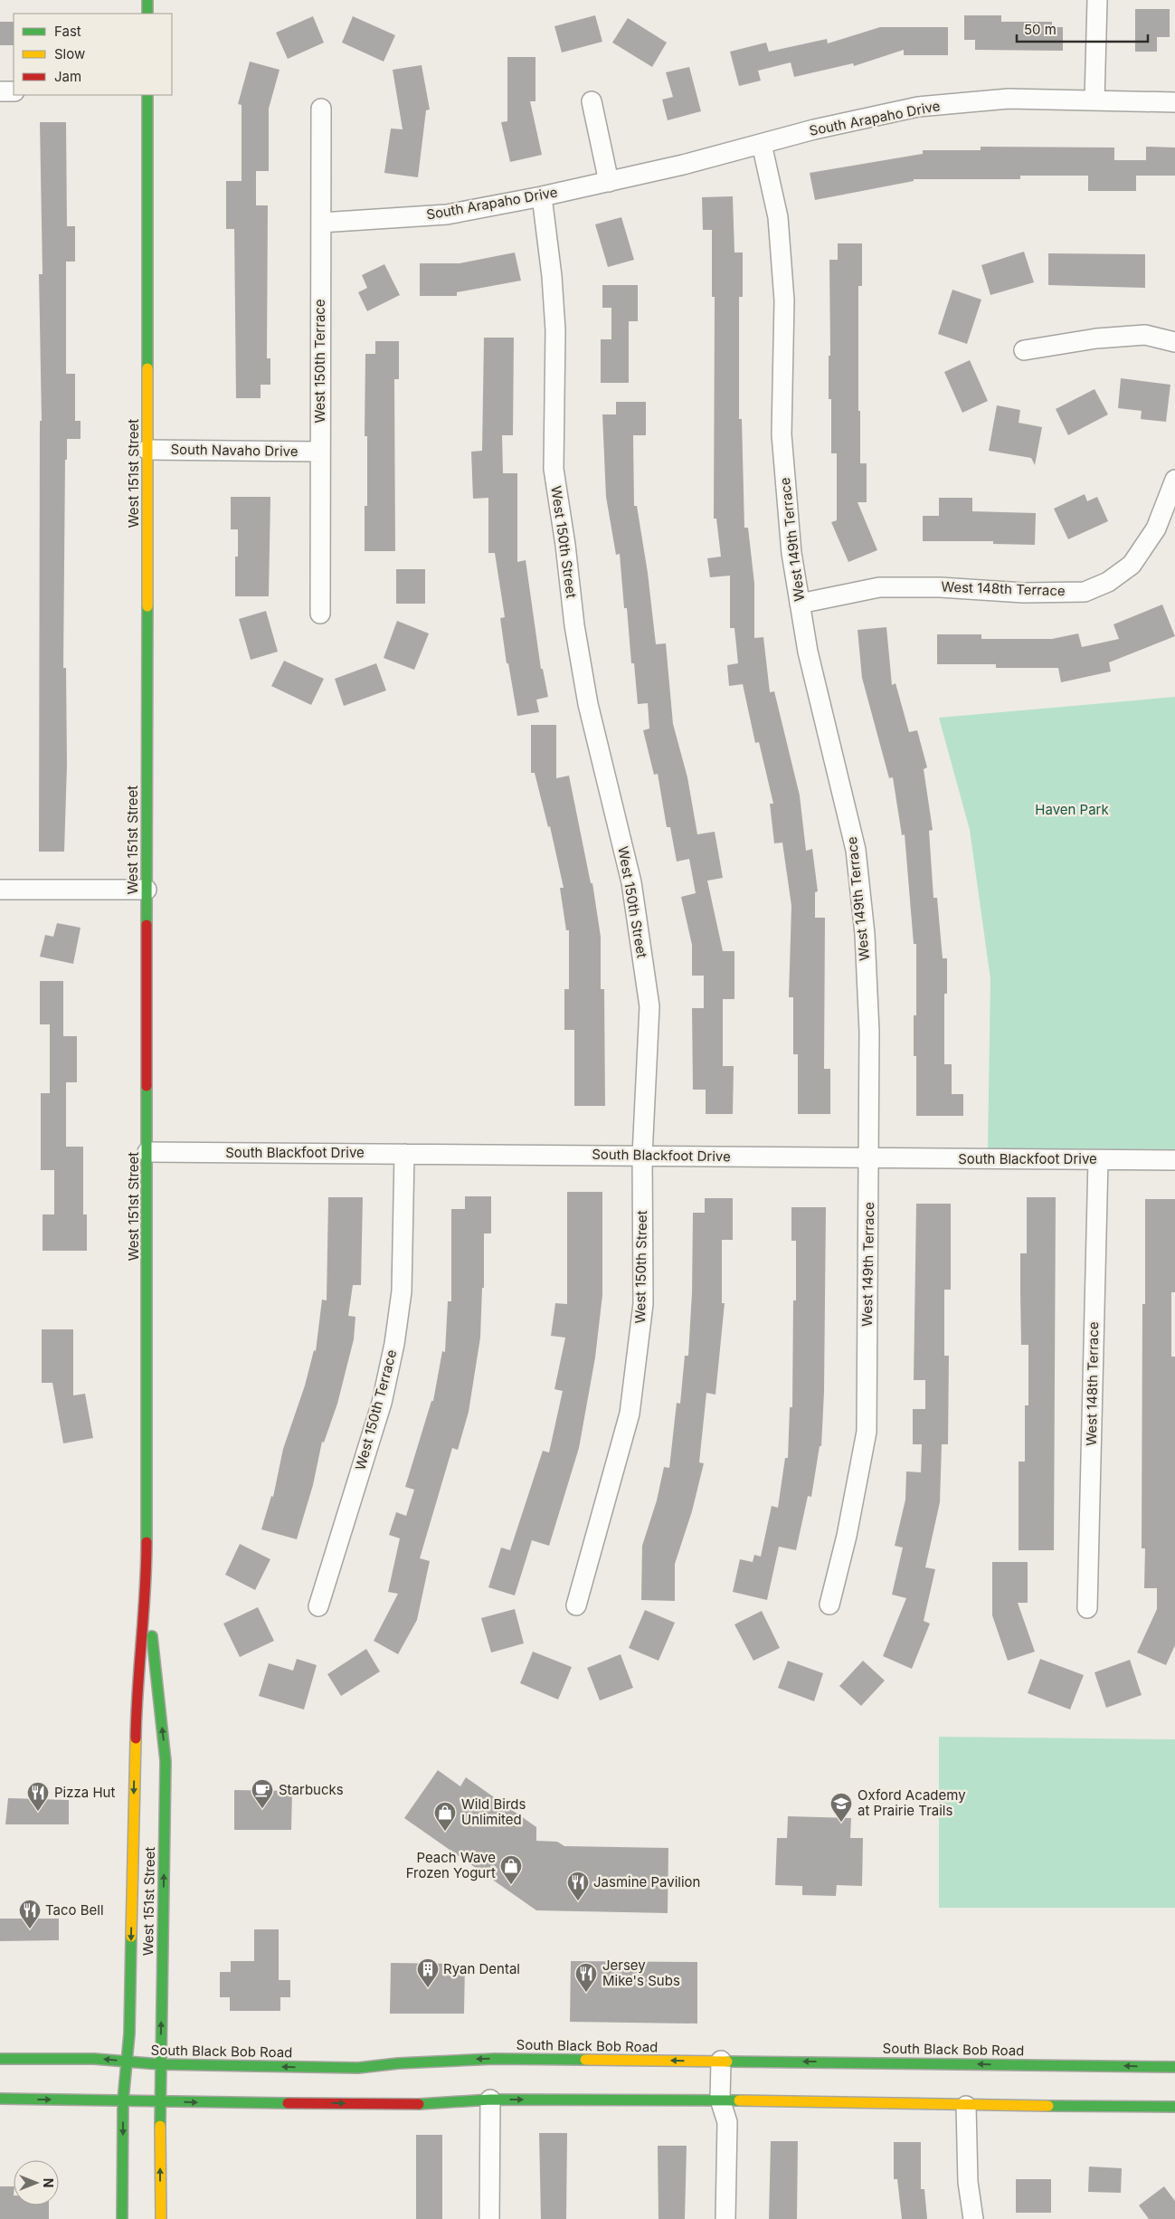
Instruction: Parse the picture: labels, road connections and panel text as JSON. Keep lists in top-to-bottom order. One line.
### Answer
{"streets":{"main road":["West 151st Street","South Black Bob Road"],"street":["South Arapaho Drive","West 150th Terrace","South Navaho Drive","West 149th Terrace","West 150th Street","West 148th Terrace","South Blackfoot Drive"]},"crossings":[["South Arapaho Drive","West 150th Terrace"],["South Arapaho Drive","West 149th Terrace"],["South Arapaho Drive","West 150th Street"],["West 150th Terrace","South Navaho Drive"],["West 150th Terrace","South Blackfoot Drive"],["South Navaho Drive","West 151st Street"],["West 151st Street","South Blackfoot Drive"],["West 151st Street","South Black Bob Road"],["West 149th Terrace","West 148th Terrace"],["West 149th Terrace","South Blackfoot Drive"],["West 150th Street","South Blackfoot Drive"],["West 148th Terrace","South Blackfoot Drive"]],"parks":["Haven Park"],"places":{"cafe":["Starbucks"],"restaurant":["Pizza Hut","Jasmine Pavilion","Taco Bell","Jersey Mike's Subs"],"school or university":["Oxford Academy at Prairie Trails"],"shop":["Wild Birds Unlimited","Peach Wave Frozen Yogurt"],"building":["Ryan Dental"]},"legend":["Fast","Slow","Jam"],"scale_bar":"50 m","north":"right"}
